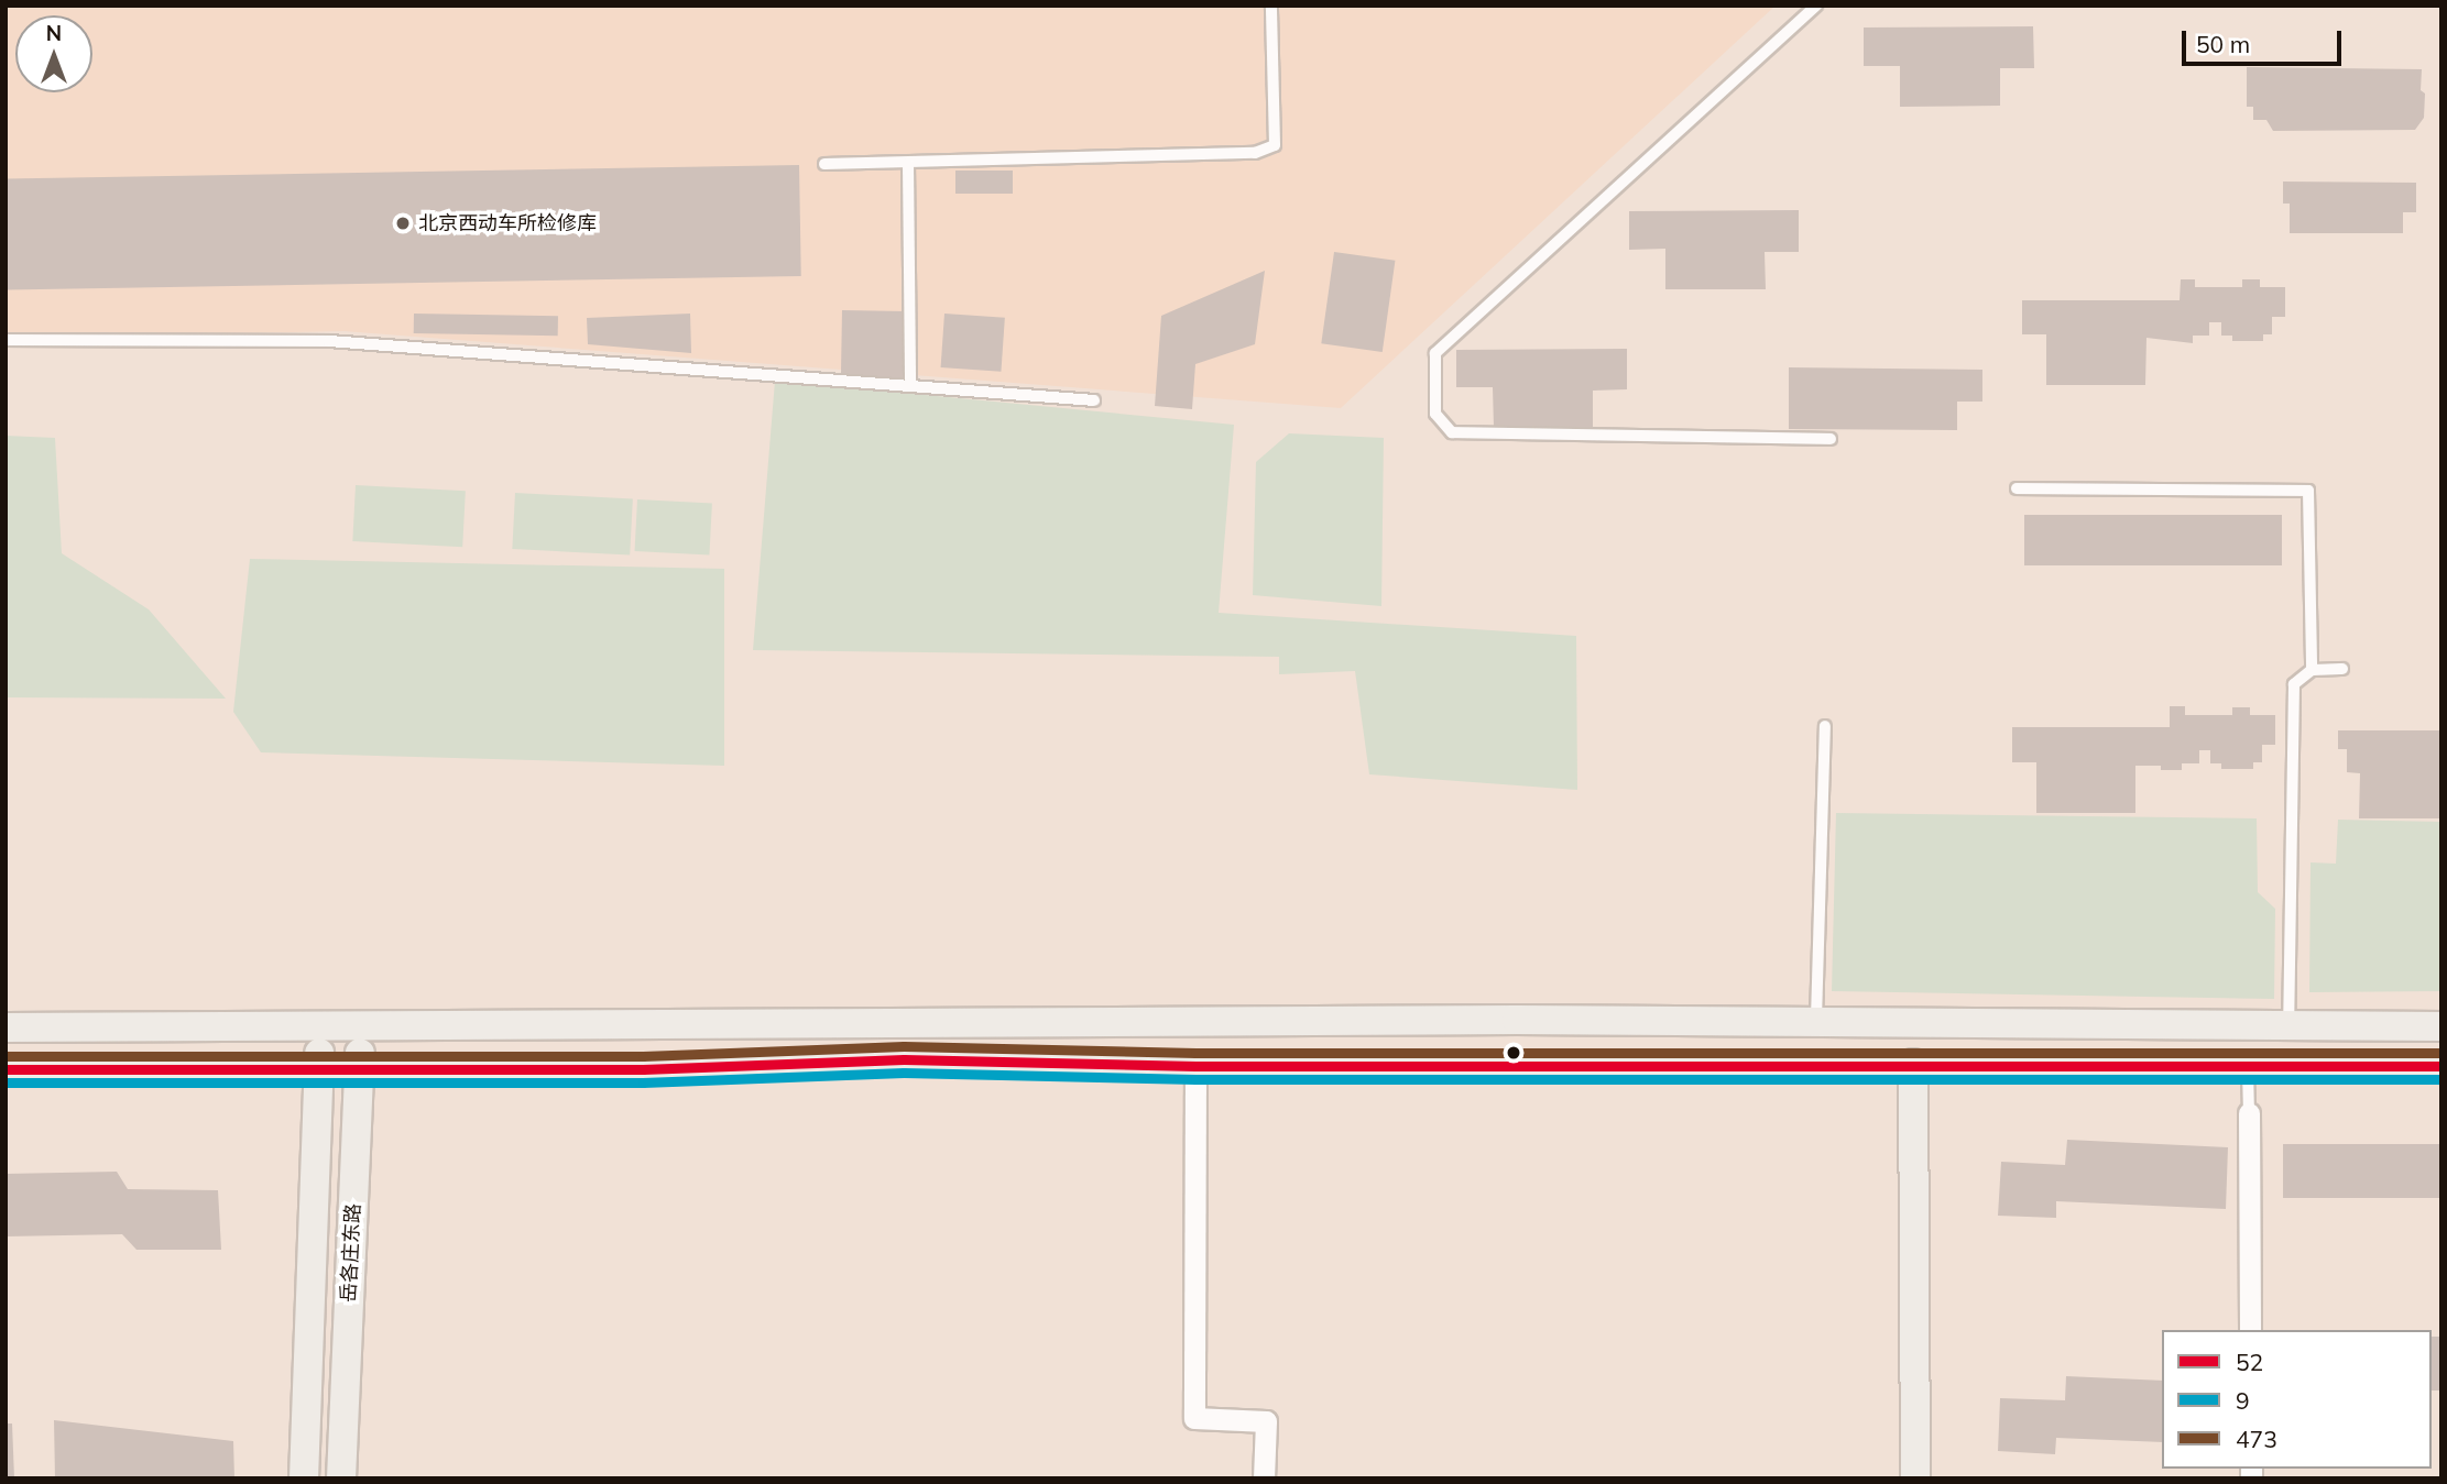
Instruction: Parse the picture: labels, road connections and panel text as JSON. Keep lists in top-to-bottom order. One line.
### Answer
{"streets":{"main road":["岳各庄东路"]},"places":["北京西动车所检修库"],"lines":["transit line 473","transit line 52","transit line 9"],"legend":["52","9","473"],"scale_bar":"50 m","north":"top"}
